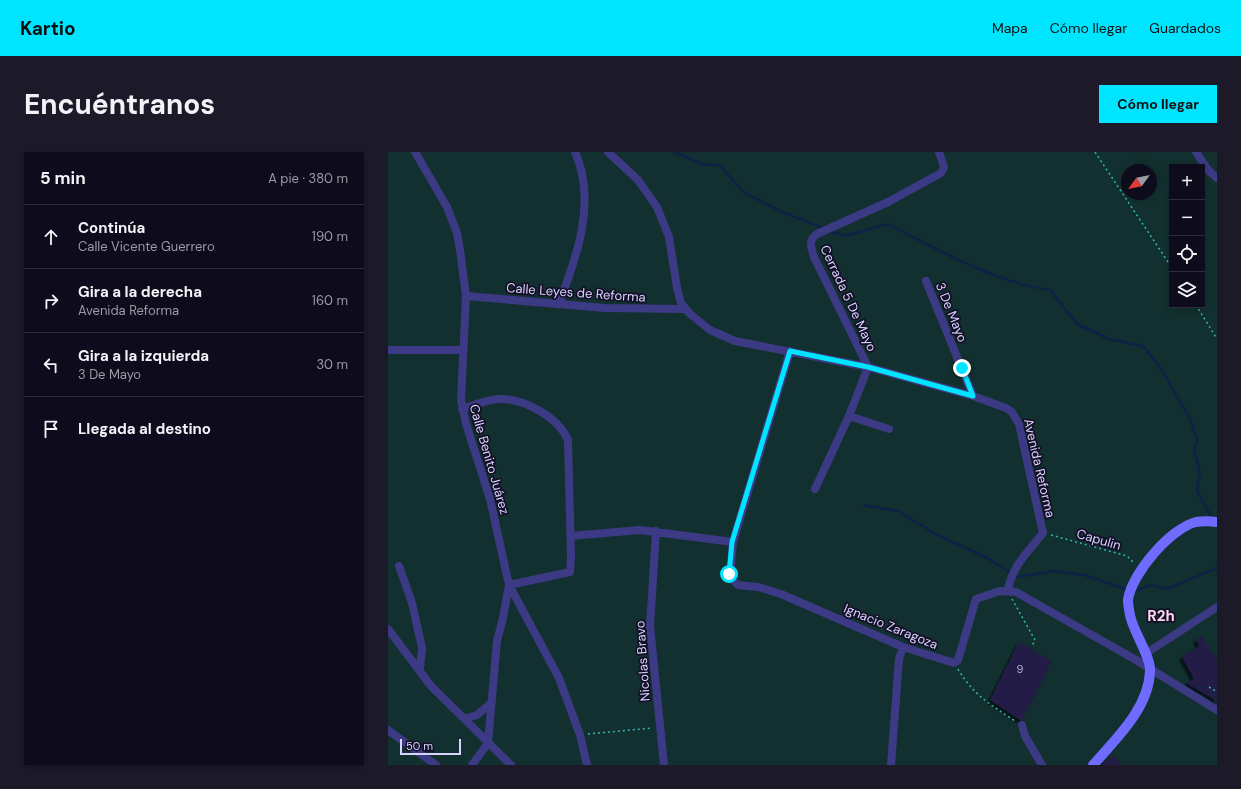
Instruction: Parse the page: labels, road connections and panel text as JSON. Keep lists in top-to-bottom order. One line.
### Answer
{"streets":{"street":["Calle Leyes de Reforma","Cerrada 5 De Mayo","3 De Mayo","Calle Benito Juárez","Avenida Reforma","Ignacio Zaragoza","Nicolas Bravo"],"path":["Capulin"]},"crossings":[["Calle Leyes de Reforma","Calle Benito Juárez"],["Calle Leyes de Reforma","Avenida Reforma"],["Cerrada 5 De Mayo","Avenida Reforma"],["3 De Mayo","Avenida Reforma"],["Avenida Reforma","Capulin"]],"districts":["R2h"],"house_numbers":["9"],"scale_bar":"50 m","north":"bottom left","page":{"header":"Kartio","nav":["Mapa","Cómo llegar","Guardados"],"buttons":"Cómo llegar","title":"Encuéntranos","heading":["5 min","A pie · 380 m"],"map_buttons":["+","−"],"list":[["Continúa","Calle Vicente Guerrero","190 m"],["Gira a la derecha","Avenida Reforma","160 m"],["Gira a la izquierda","3 De Mayo","30 m"],"Llegada al destino"],"scale":"50 m"}}
